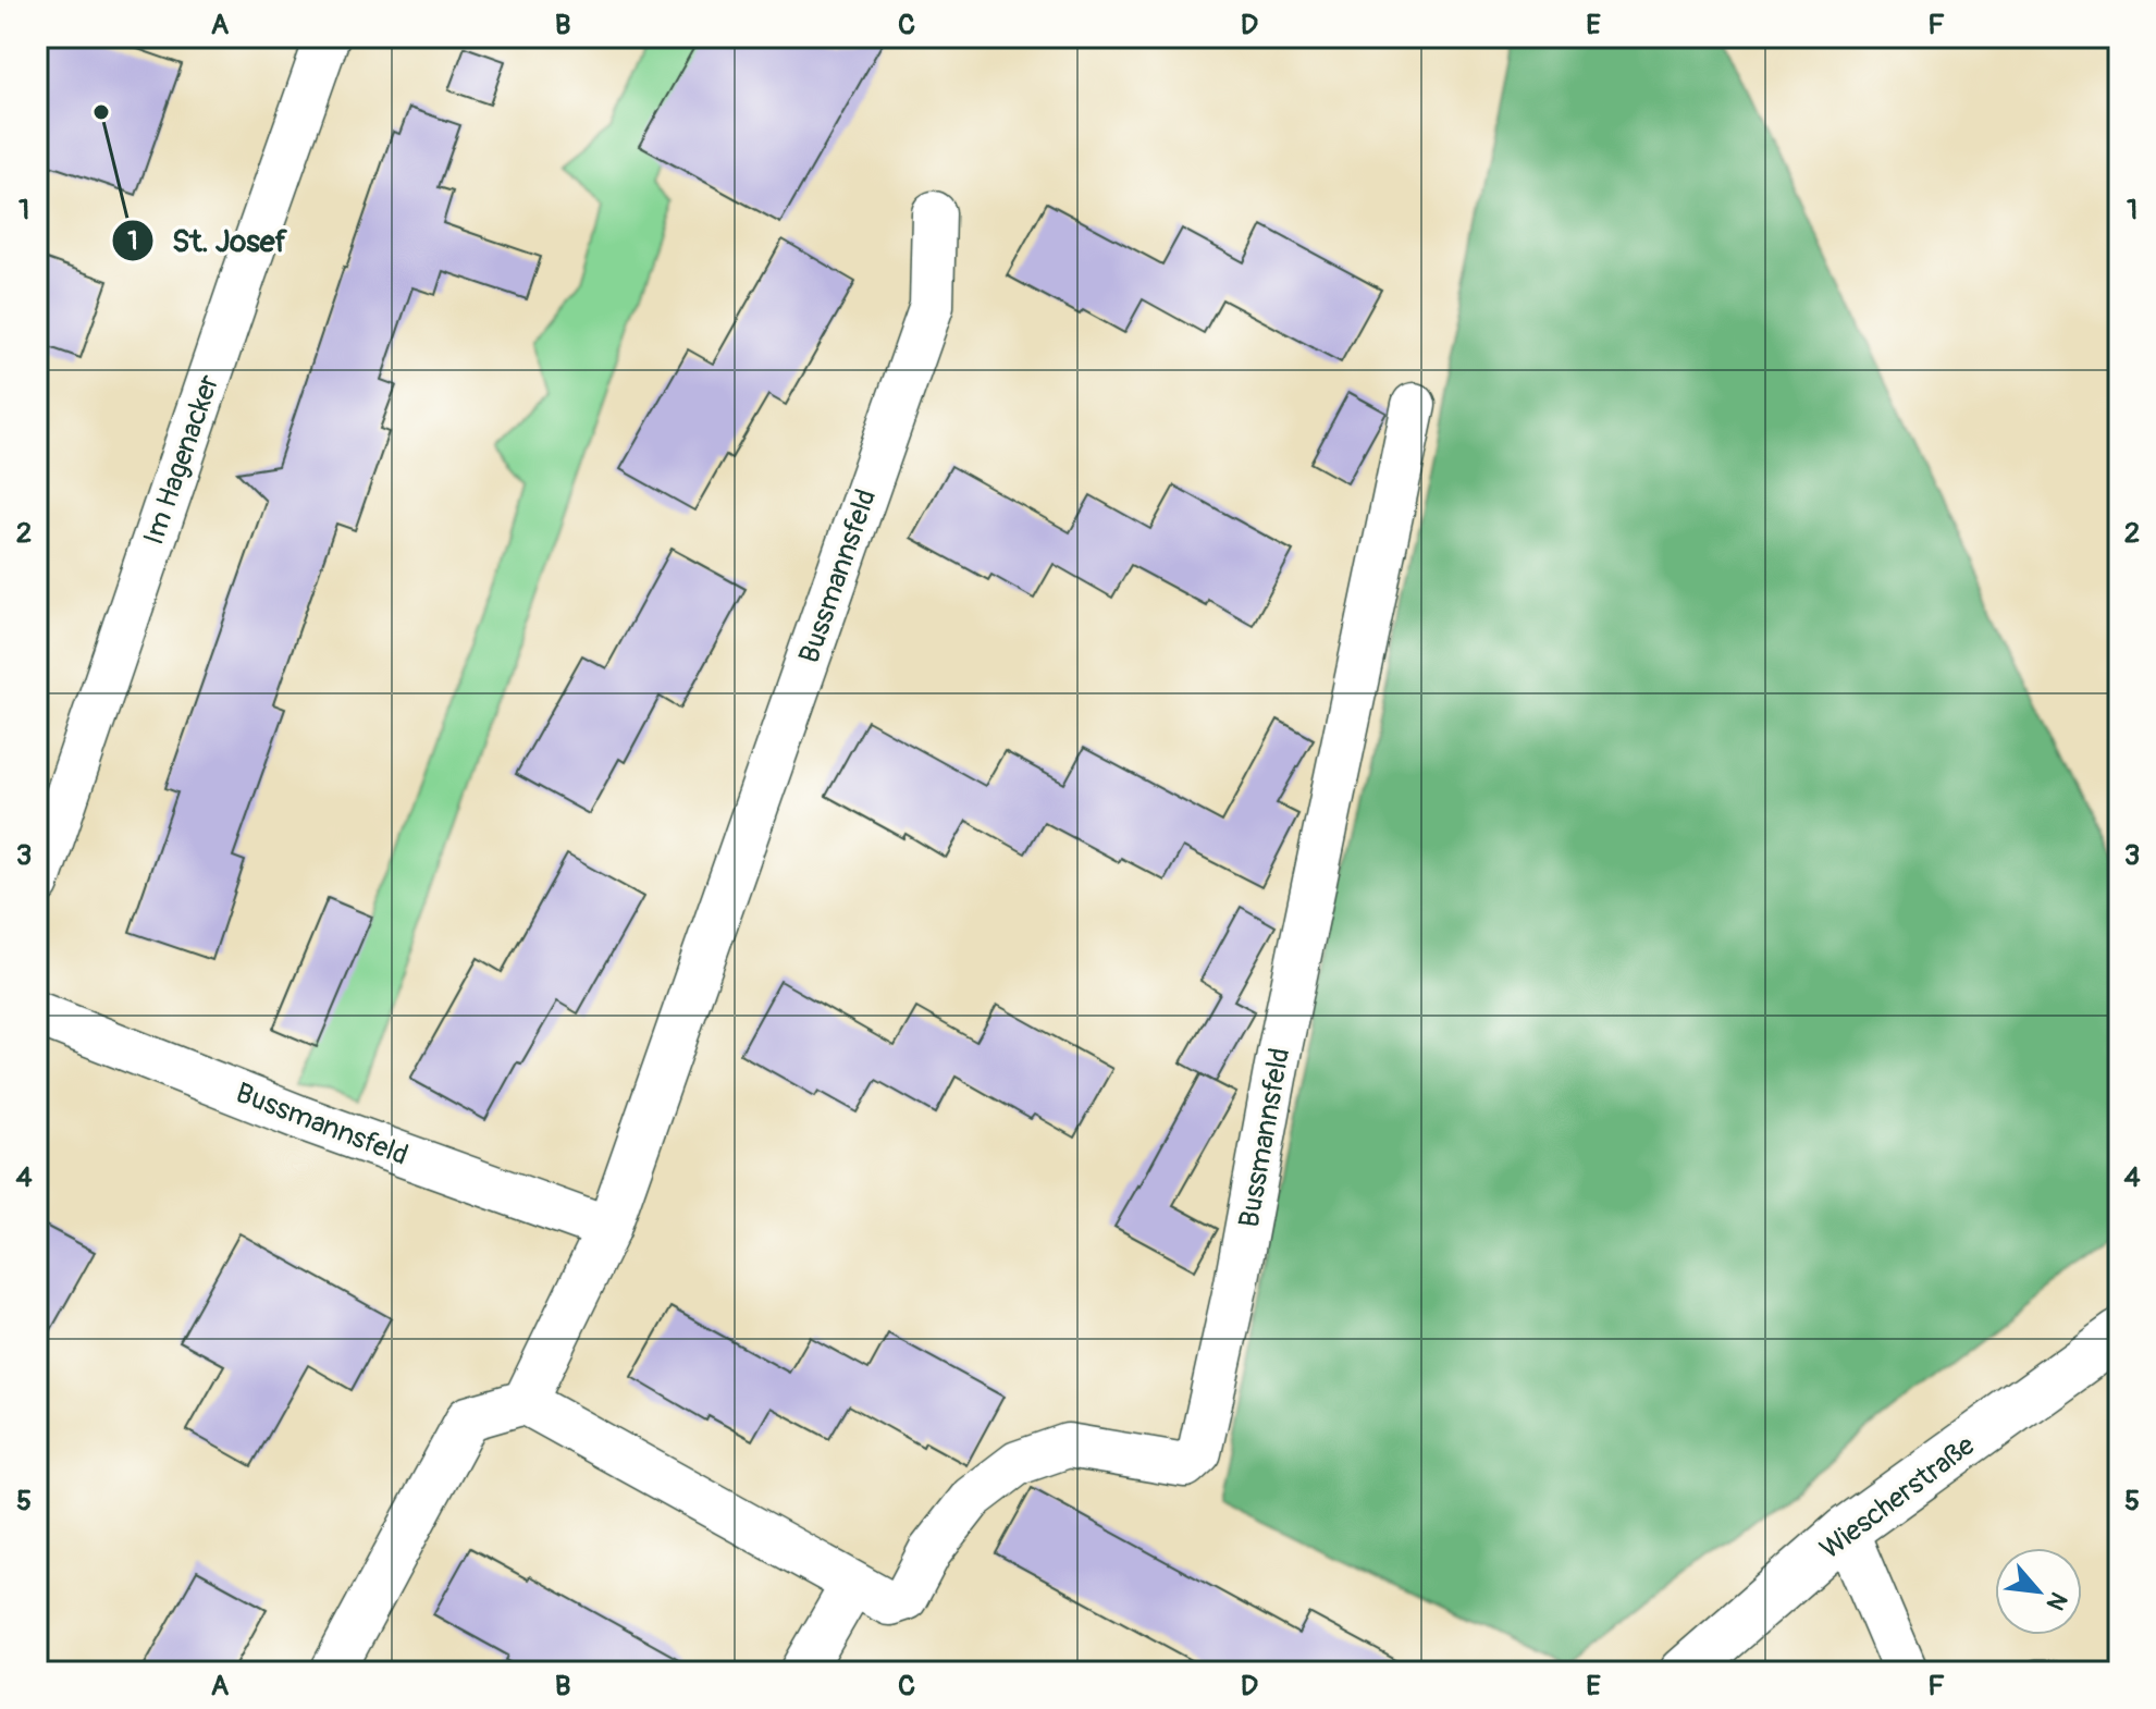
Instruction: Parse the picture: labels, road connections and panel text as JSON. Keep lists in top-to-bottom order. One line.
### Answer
{"streets":{"main road":["Wiescherstraße"],"street":["Im Hagenacker","Bussmannsfeld"]},"places":["St. Josef"],"north":"bottom right","grid":{"columns":["A","B","C","D","E","F"],"rows":["1","2","3","4","5"]}}
